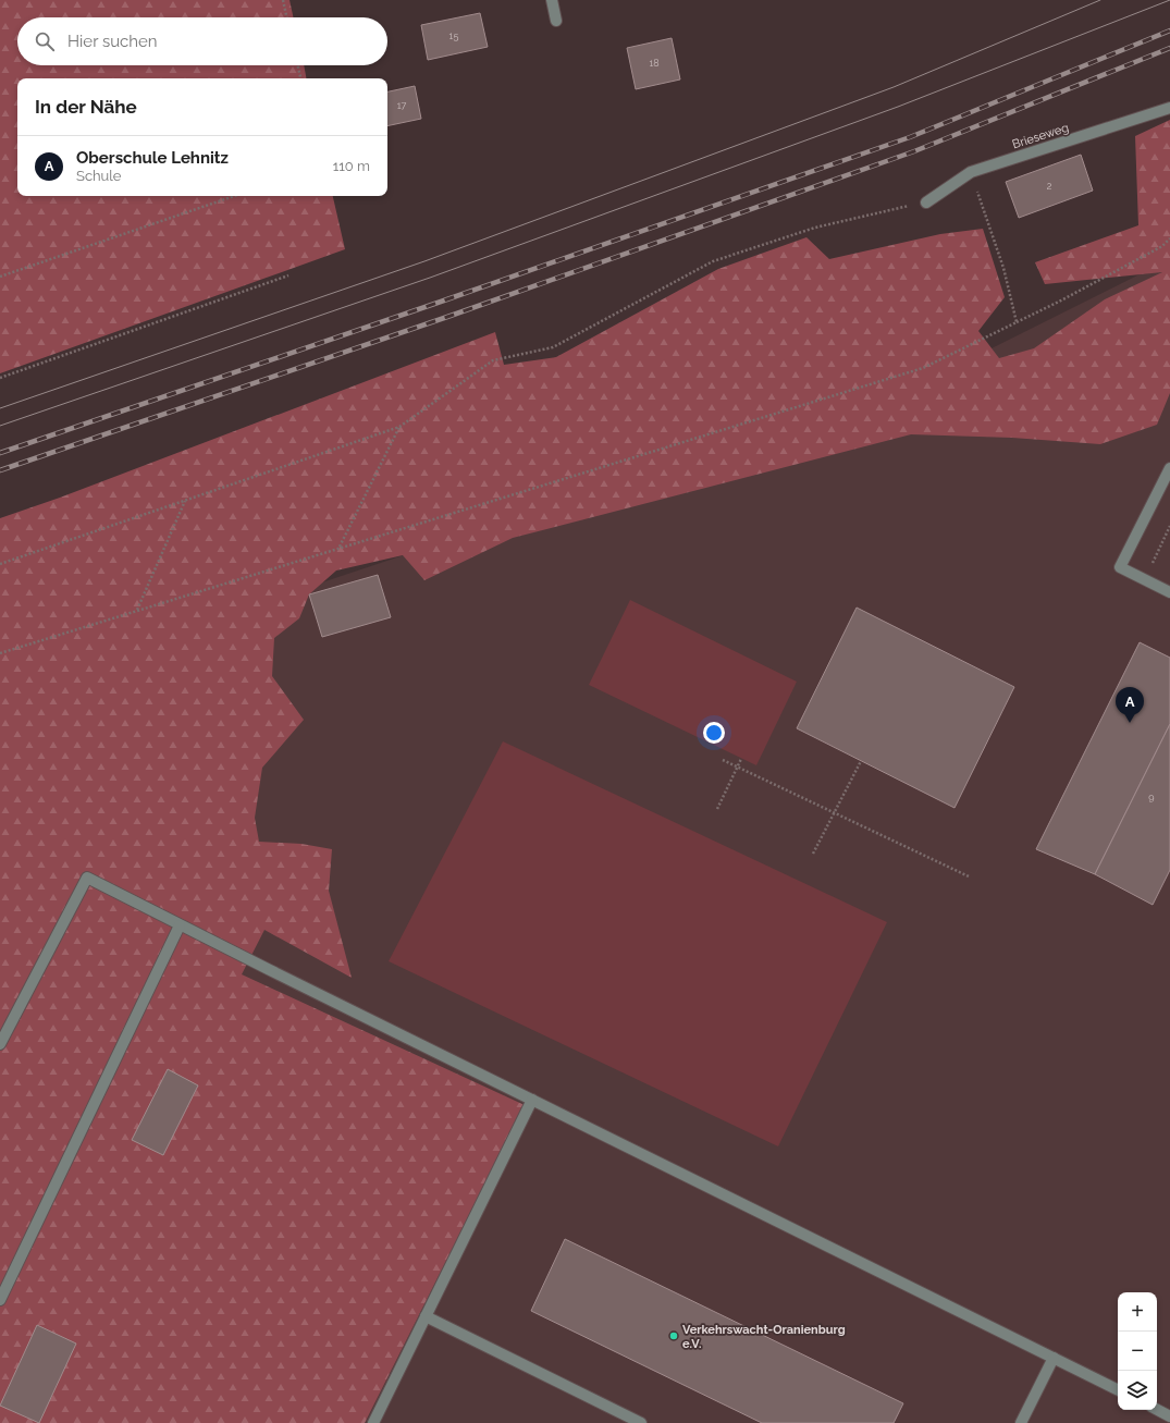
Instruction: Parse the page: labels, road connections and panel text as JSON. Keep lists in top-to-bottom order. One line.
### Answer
{"streets":{"street":["Brieseweg"]},"places":["Verkehrswacht-Oranienburg e.V."],"house_numbers":["15","18","17","2","9"],"page":{"search":"Hier suchen","heading":"In der Nähe","list":[{"mark":"A","name":"Oberschule Lehnitz","note":"Schule","value":"110 m"}],"pins":"A","map_buttons":["+","−"]}}
